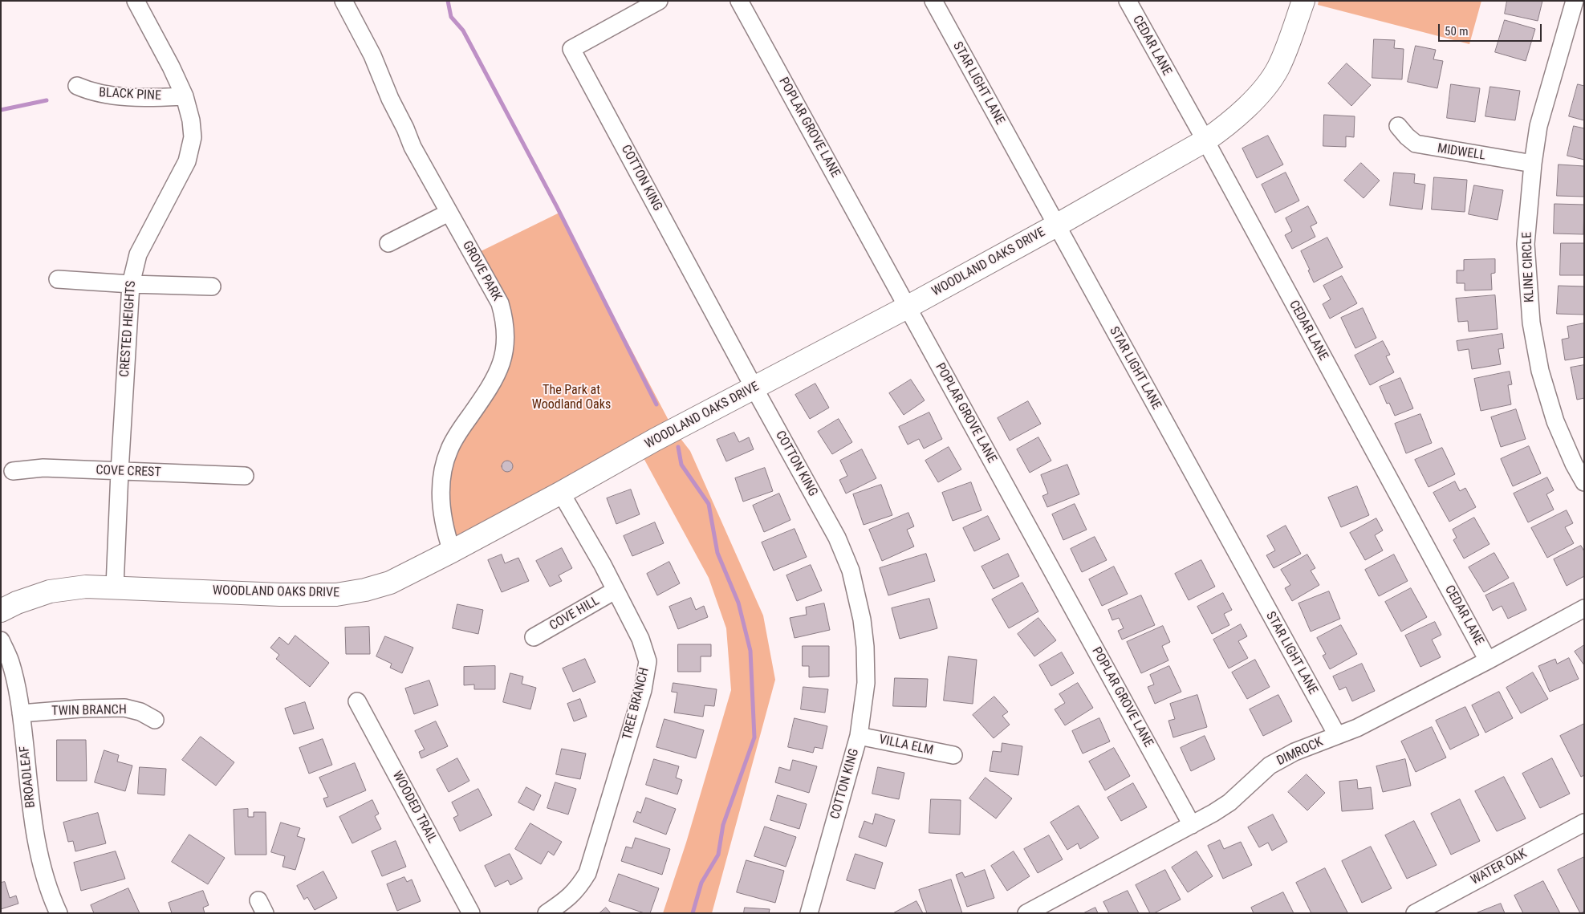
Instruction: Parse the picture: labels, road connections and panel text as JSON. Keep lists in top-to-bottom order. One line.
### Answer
{"streets":{"street":["CEDAR LANE","STAR LIGHT LANE","BLACK PINE","POPLAR GROVE LANE","MIDWELL","COTTON KING","WOODLAND OAKS DRIVE","KLINE CIRCLE","GROVE PARK","CRESTED HEIGHTS","COVE CREST","COVE HILL","TREE BRANCH","TWIN BRANCH","VILLA ELM","DIMROCK","BROADLEAF","WOODED TRAIL","WATER OAK"]},"crossings":[["CEDAR LANE","WOODLAND OAKS DRIVE"],["CEDAR LANE","DIMROCK"],["STAR LIGHT LANE","WOODLAND OAKS DRIVE"],["STAR LIGHT LANE","DIMROCK"],["BLACK PINE","CRESTED HEIGHTS"],["POPLAR GROVE LANE","WOODLAND OAKS DRIVE"],["POPLAR GROVE LANE","DIMROCK"],["MIDWELL","KLINE CIRCLE"],["COTTON KING","WOODLAND OAKS DRIVE"],["COTTON KING","VILLA ELM"],["WOODLAND OAKS DRIVE","GROVE PARK"],["WOODLAND OAKS DRIVE","CRESTED HEIGHTS"],["WOODLAND OAKS DRIVE","TREE BRANCH"],["CRESTED HEIGHTS","COVE CREST"],["COVE HILL","TREE BRANCH"],["TWIN BRANCH","BROADLEAF"]],"parks":["The Park at Woodland Oaks"],"scale_bar":"50 m"}
